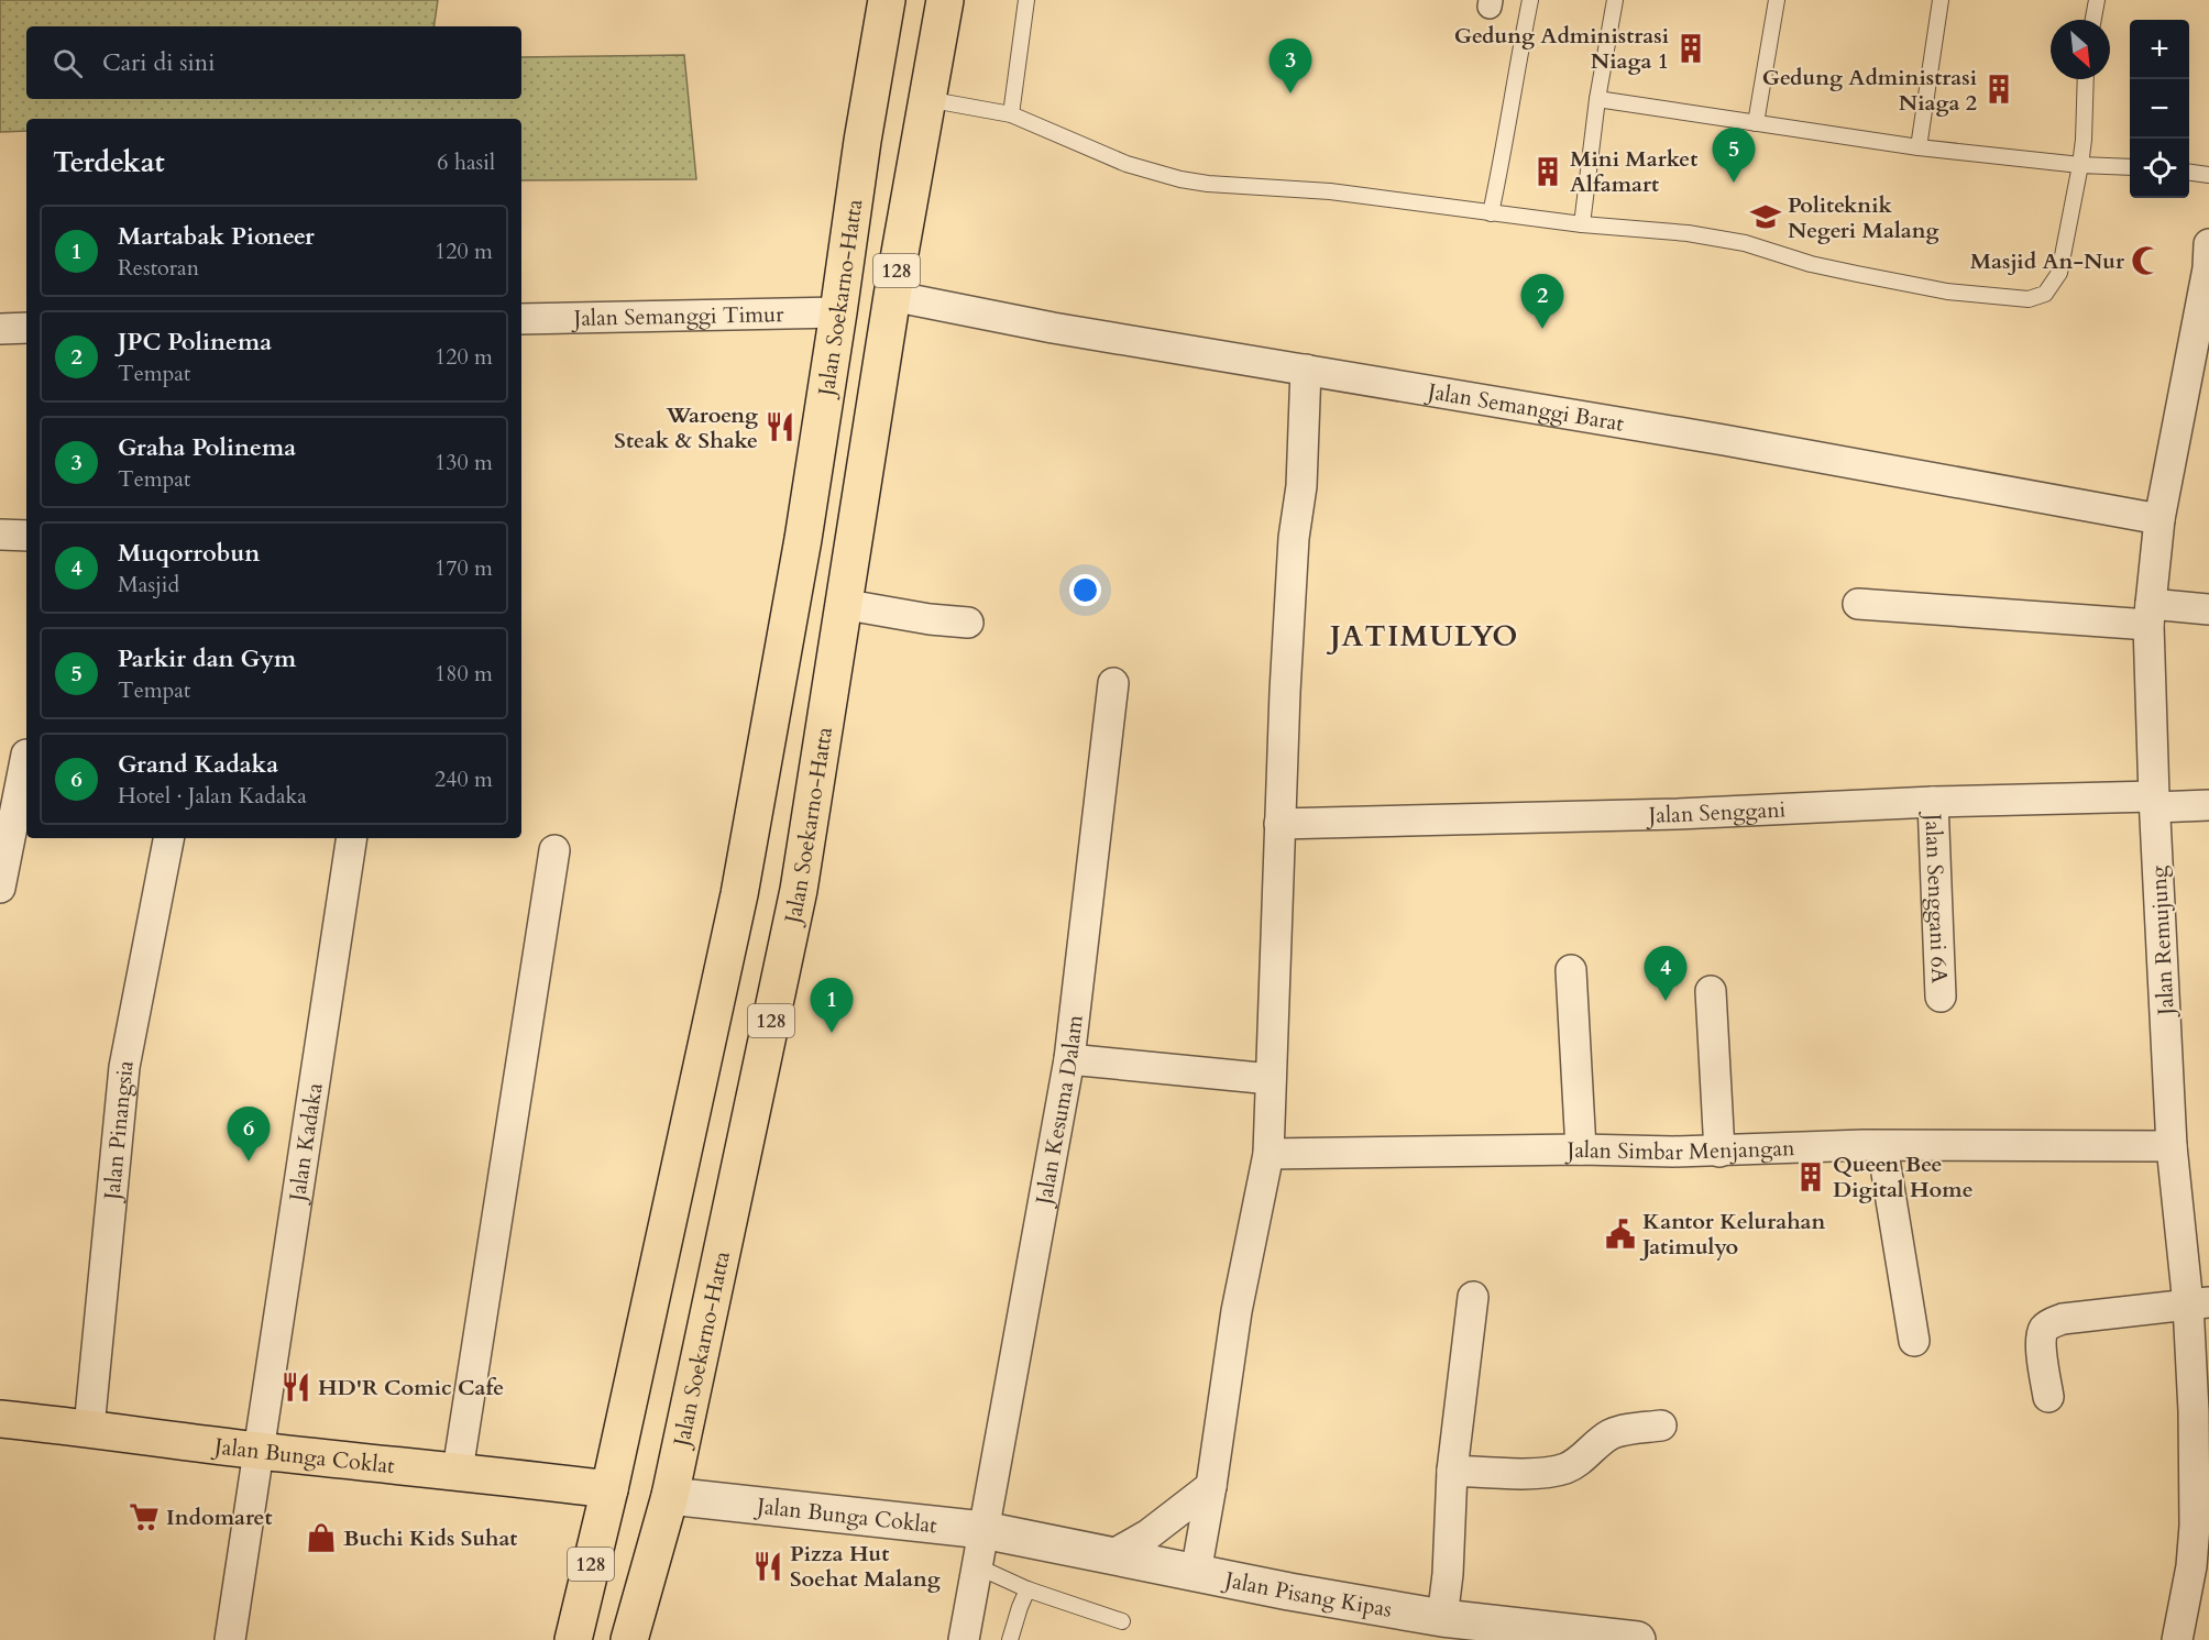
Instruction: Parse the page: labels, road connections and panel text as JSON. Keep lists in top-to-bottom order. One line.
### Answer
{"streets":{"main road":["128","Jalan Soekarno-Hatta","Jalan Bunga Coklat"],"street":["Jalan Semanggi Timur","Jalan Semanggi Barat","Jalan Senggani","Jalan Senggani 6A","Jalan Remujung","Jalan Kesuma Dalam","Jalan Pinangsia","Jalan Kadaka","Jalan Simbar Menjangan","Jalan Pisang Kipas"]},"crossings":[["Jalan Soekarno-Hatta","Jalan Semanggi Timur"],["Jalan Soekarno-Hatta","Jalan Semanggi Barat"],["Jalan Soekarno-Hatta","Jalan Bunga Coklat"],["Jalan Semanggi Barat","Jalan Remujung"],["Jalan Senggani","Jalan Senggani 6A"],["Jalan Senggani","Jalan Remujung"],["Jalan Remujung","Jalan Simbar Menjangan"],["Jalan Kesuma Dalam","Jalan Bunga Coklat"],["Jalan Kesuma Dalam","Jalan Pisang Kipas"],["Jalan Pinangsia","Jalan Bunga Coklat"],["Jalan Kadaka","Jalan Bunga Coklat"],["Jalan Bunga Coklat","Jalan Pisang Kipas"]],"districts":["JATIMULYO"],"places":{"building":["Gedung Administrasi Niaga 1","Gedung Administrasi Niaga 2","Mini Market Alfamart","Queen Bee Digital Home"],"school or university":["Politeknik Negeri Malang"],"mosque":["Masjid An-Nur"],"restaurant":["Waroeng Steak & Shake","HD'R Comic Cafe","Pizza Hut Soehat Malang"],"public building":["Kantor Kelurahan Jatimulyo"],"supermarket":["Indomaret"],"shop":["Buchi Kids Suhat"]},"north":"bottom right","page":{"map_buttons":["+","−"],"search":"Cari di sini","pins":["3","5","2","4","1","6"],"heading":["Terdekat","6 hasil"],"list":[{"mark":"1","name":"Martabak Pioneer","note":"Restoran","value":"120 m"},{"mark":"2","name":"JPC Polinema","note":"Tempat","value":"120 m"},{"mark":"3","name":"Graha Polinema","note":"Tempat","value":"130 m"},{"mark":"4","name":"Muqorrobun","note":"Masjid","value":"170 m"},{"mark":"5","name":"Parkir dan Gym","note":"Tempat","value":"180 m"},{"mark":"6","name":"Grand Kadaka","note":"Hotel · Jalan Kadaka","value":"240 m"}]}}
